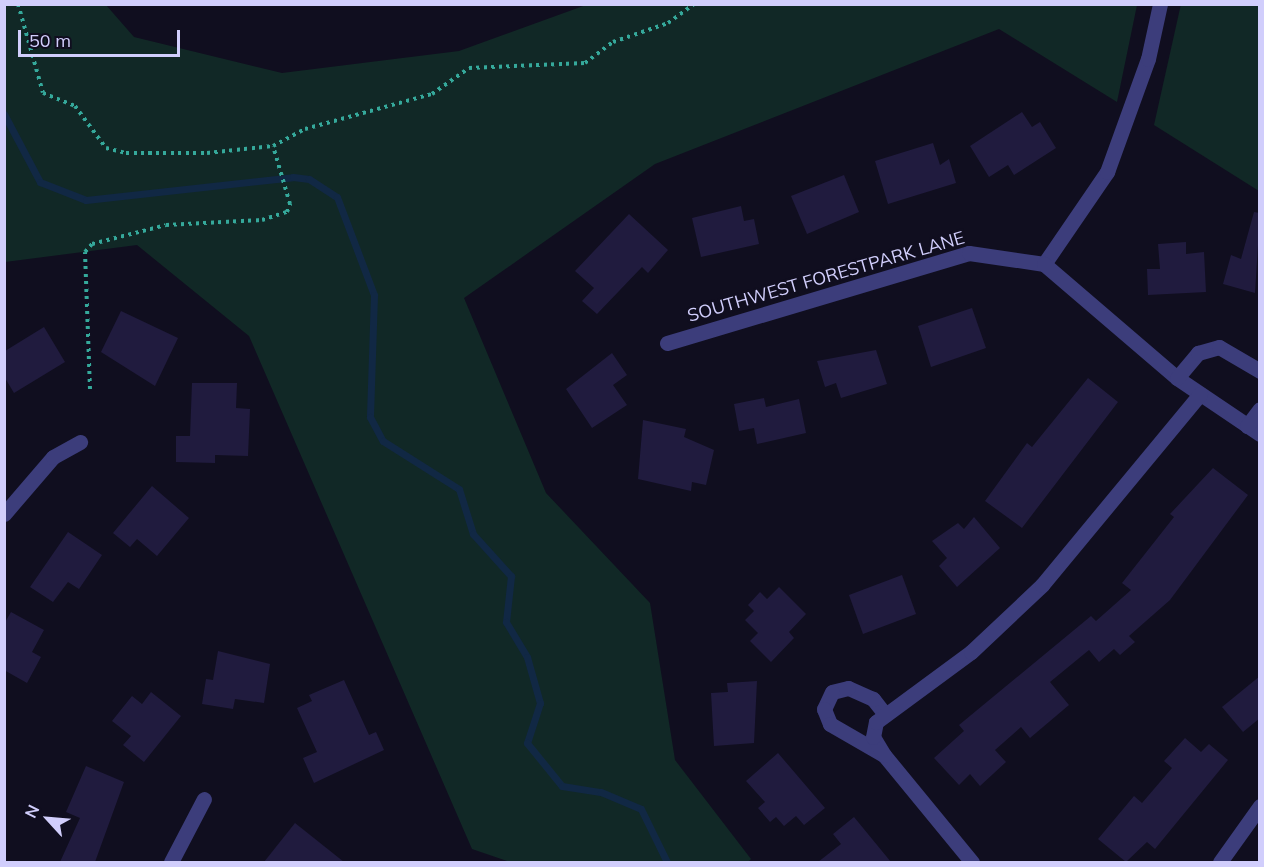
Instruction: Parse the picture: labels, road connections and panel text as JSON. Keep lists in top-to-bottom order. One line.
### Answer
{"streets":{"street":["SOUTHWEST FORESTPARK LANE"]},"scale_bar":"50 m","north":"top left"}
